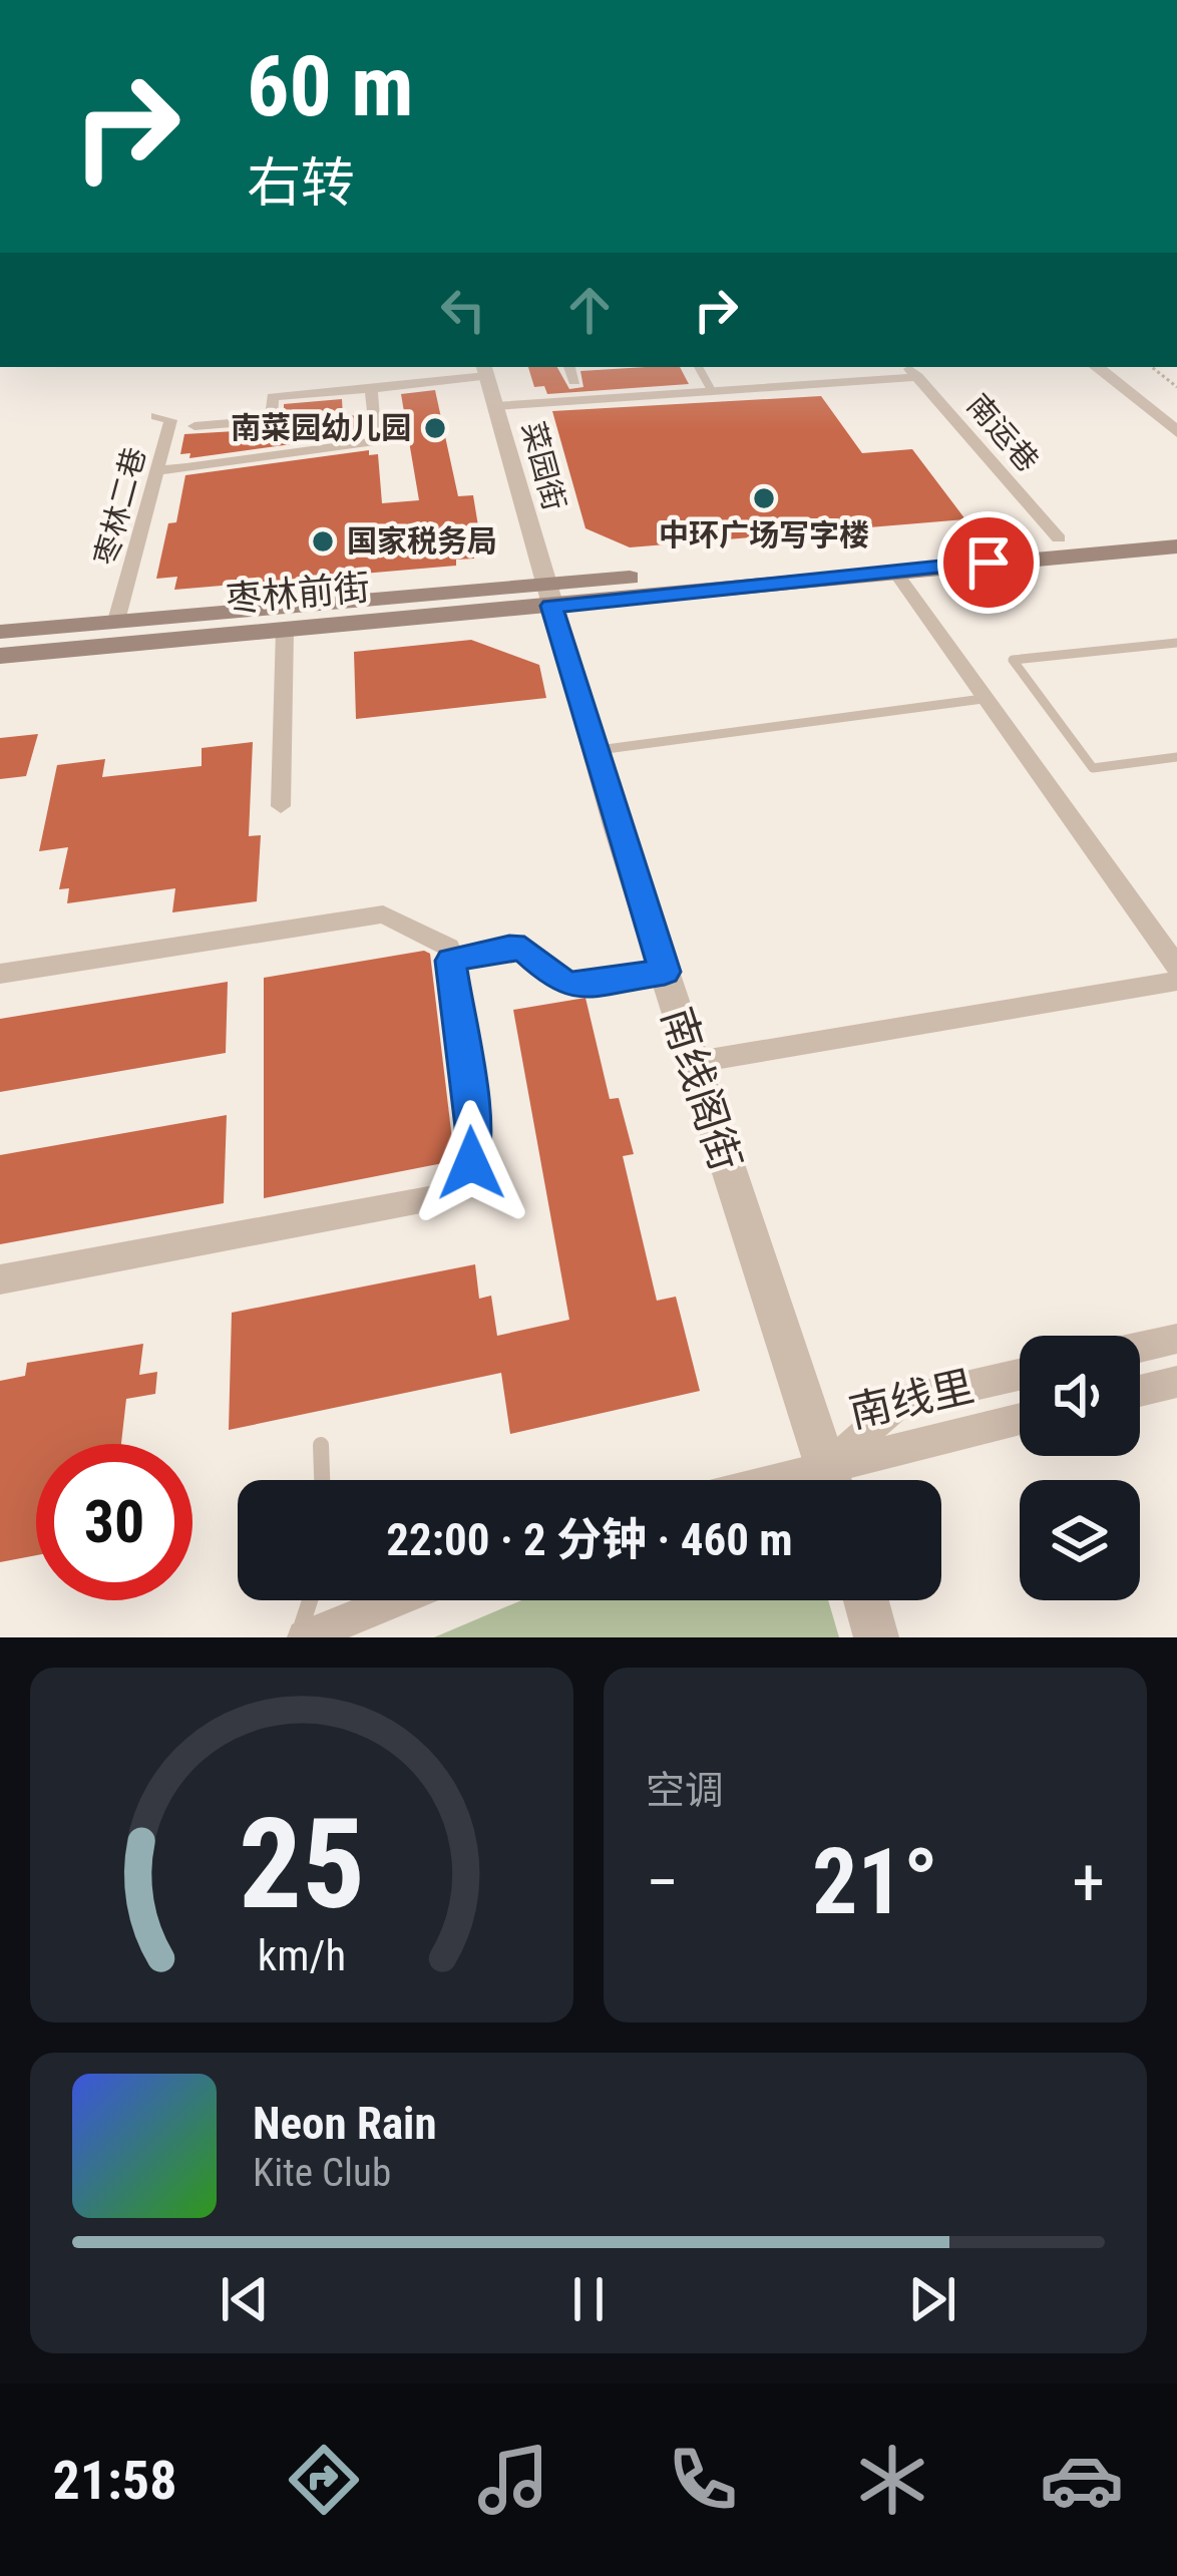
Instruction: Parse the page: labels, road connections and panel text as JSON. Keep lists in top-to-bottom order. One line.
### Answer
{"streets":{"main road":["枣林前街"],"street":["南运巷","菜园街","枣林二巷","南线阁街","南线里"]},"crossings":[["南运巷","枣林前街"],["菜园街","枣林前街"],["菜园街","南线阁街"],["枣林二巷","枣林前街"],["枣林前街","南线阁街"],["南线阁街","南线里"]],"places":["南菜园幼儿园","中环广场写字楼","国家税务局"],"page":{"turn":["60 m","右转"],"limit":"30","trip":"22:00 · 2 分钟 · 460 m","tile":"空调","heat":["−","21°","+"],"song":["Neon Rain","Kite Club"],"tabs":"21:58","gauge":["25","km/h"]}}
